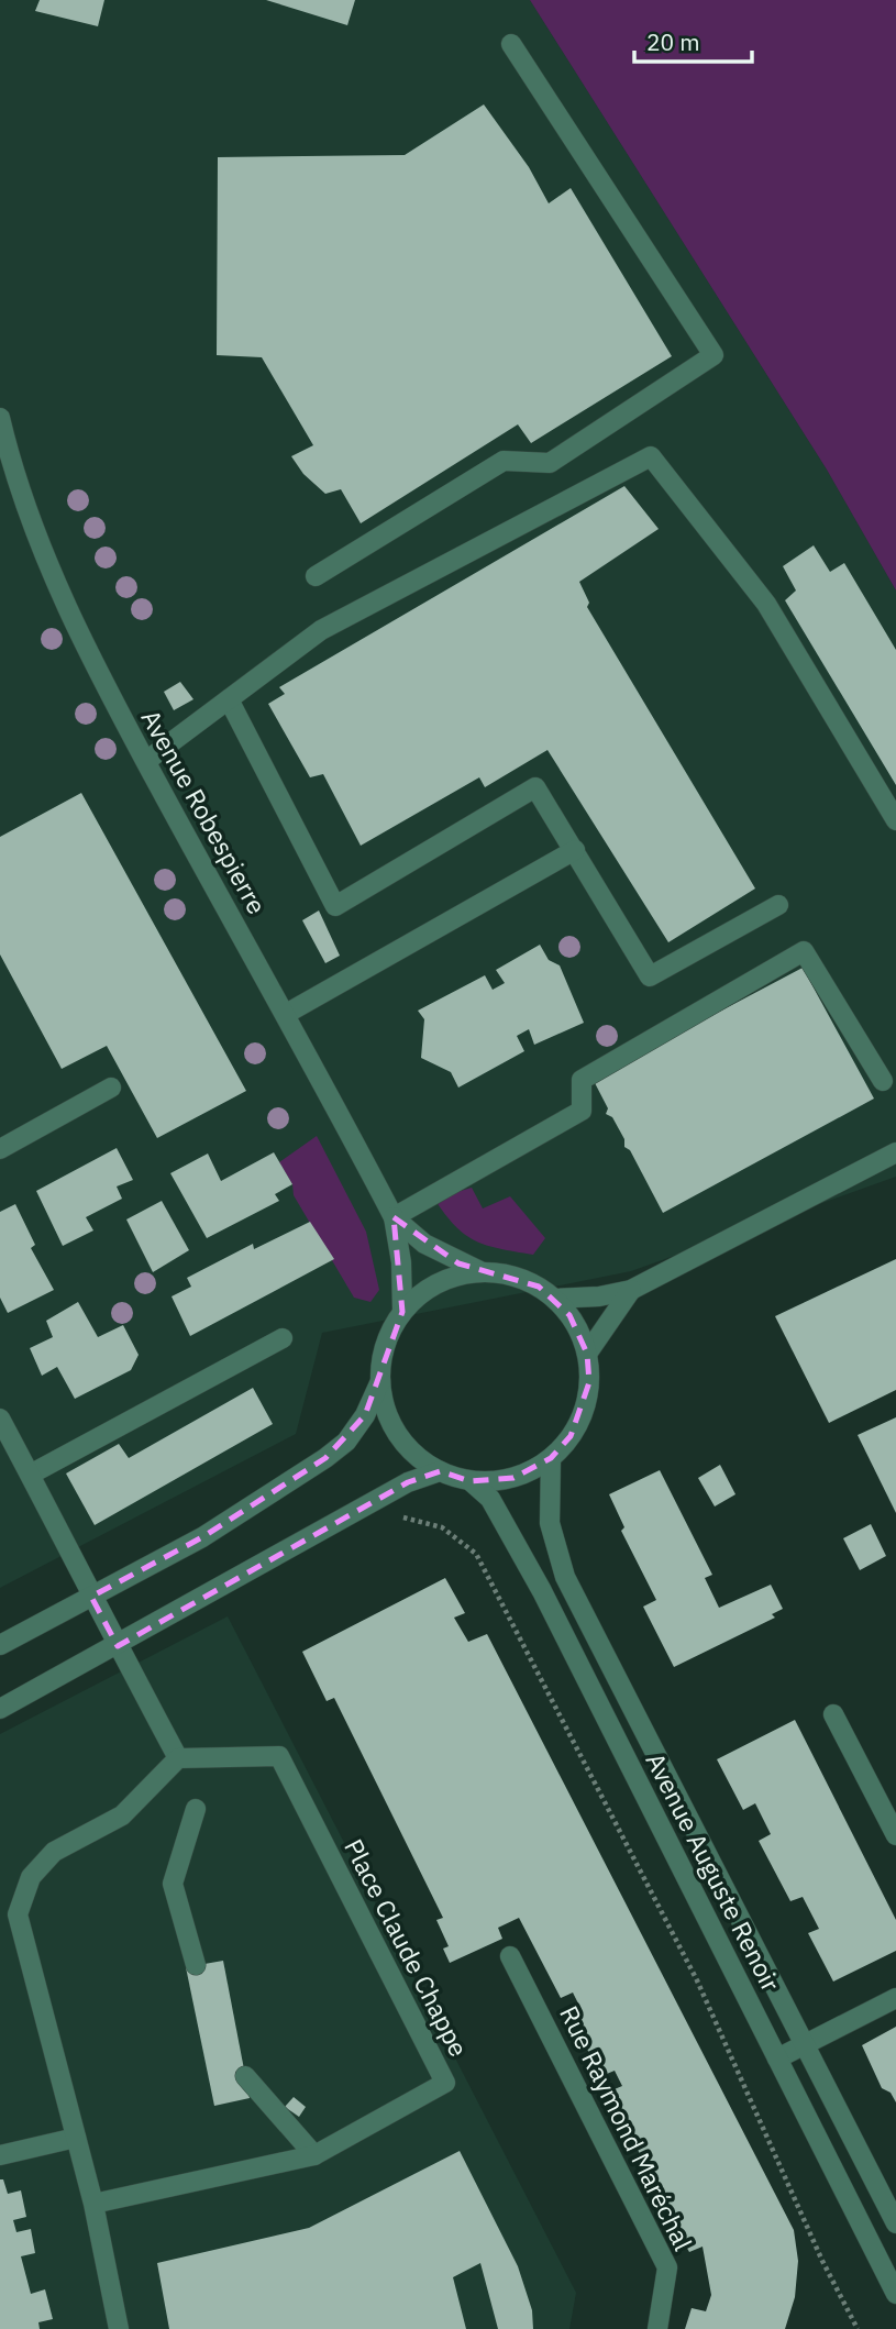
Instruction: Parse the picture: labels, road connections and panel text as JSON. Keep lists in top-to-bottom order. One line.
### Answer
{"streets":{"street":["Avenue Robespierre","Avenue Auguste Renoir","Place Claude Chappe","Rue Raymond Maréchal"]},"crossings":[["Avenue Robespierre","Avenue Auguste Renoir"]],"scale_bar":"20 m"}
